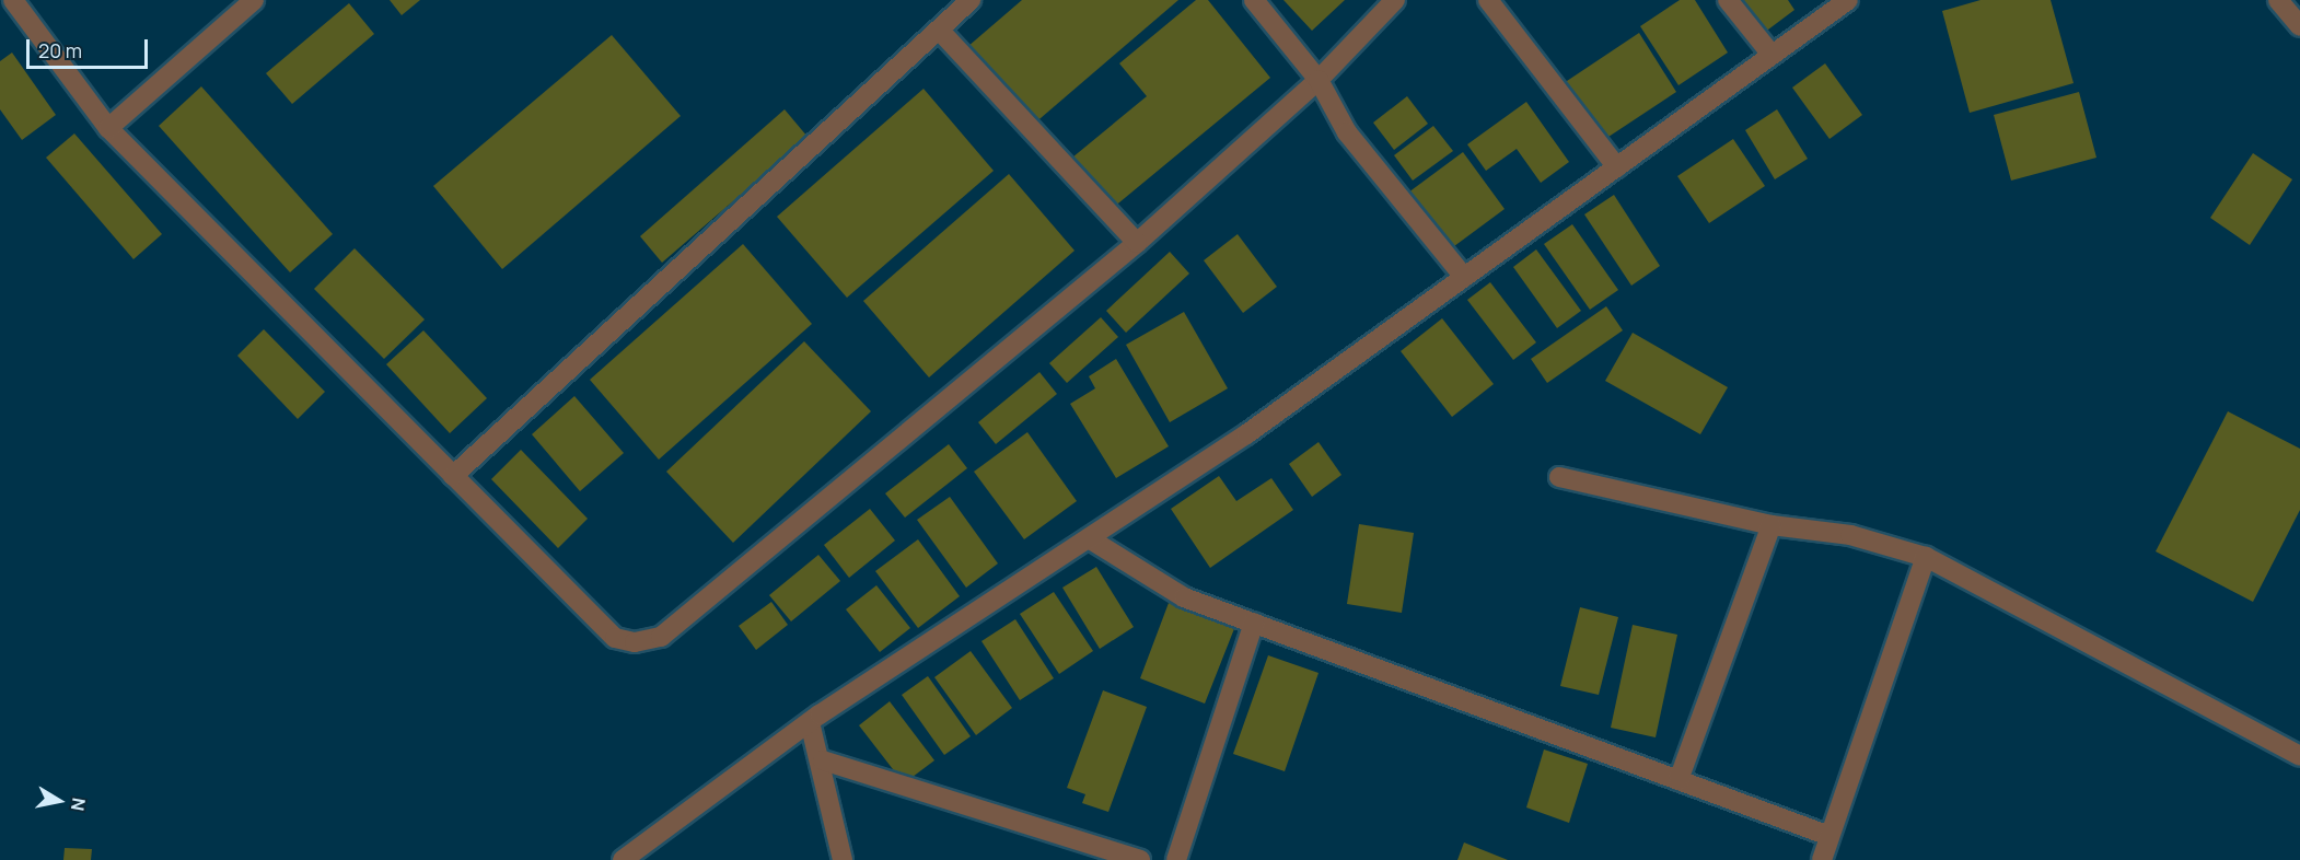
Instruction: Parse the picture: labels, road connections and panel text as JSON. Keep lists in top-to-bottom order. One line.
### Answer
{"scale_bar":"20 m","north":"right"}
